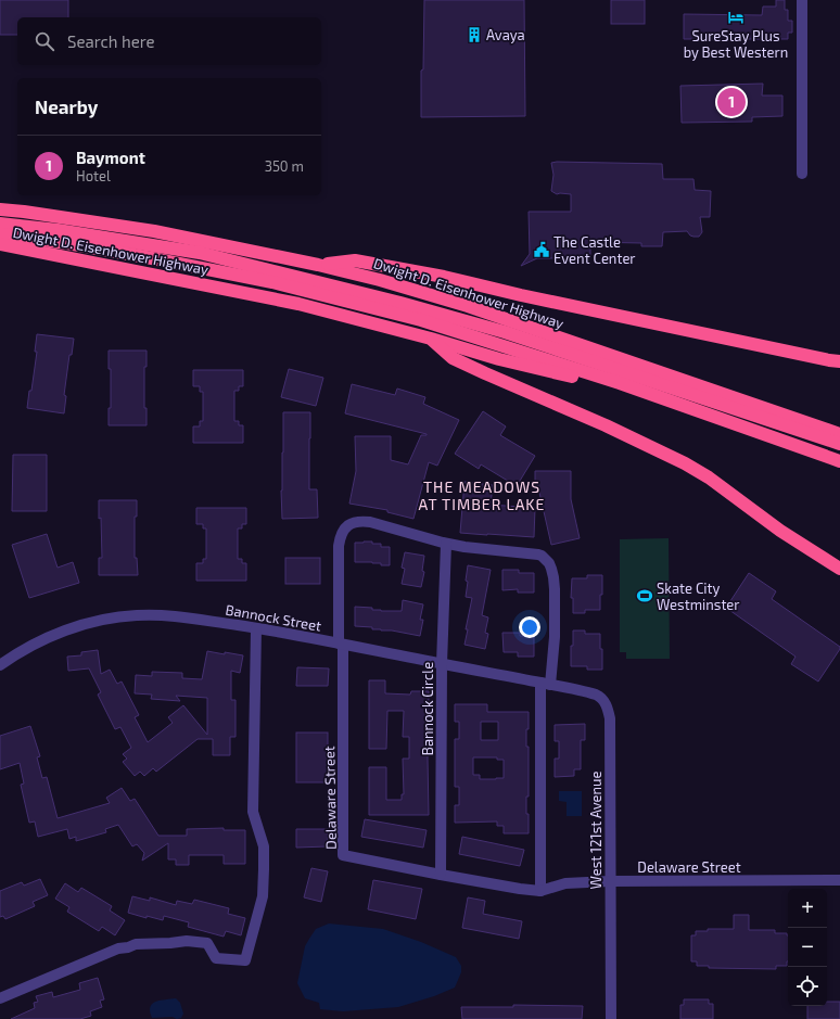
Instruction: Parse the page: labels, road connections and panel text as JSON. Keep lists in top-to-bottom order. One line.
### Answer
{"streets":{"highway":["Dwight D. Eisenhower Highway"],"street":["Bannock Street","Bannock Circle","Delaware Street","West 121st Avenue"]},"crossings":[["Bannock Street","Bannock Circle"],["Bannock Street","Delaware Street"],["Bannock Street","West 121st Avenue"],["Bannock Circle","Delaware Street"],["Delaware Street","West 121st Avenue"]],"districts":["THE MEADOWS AT TIMBER LAKE"],"places":{"hotel":["SureStay Plus by Best Western"],"building":["Avaya"],"public building":["The Castle Event Center"],"sports":["Skate City Westminster"]},"page":{"search":"Search here","heading":"Nearby","pins":"1","list":[{"mark":"1","name":"Baymont","note":"Hotel","value":"350 m"}],"map_buttons":["+","−"]}}
